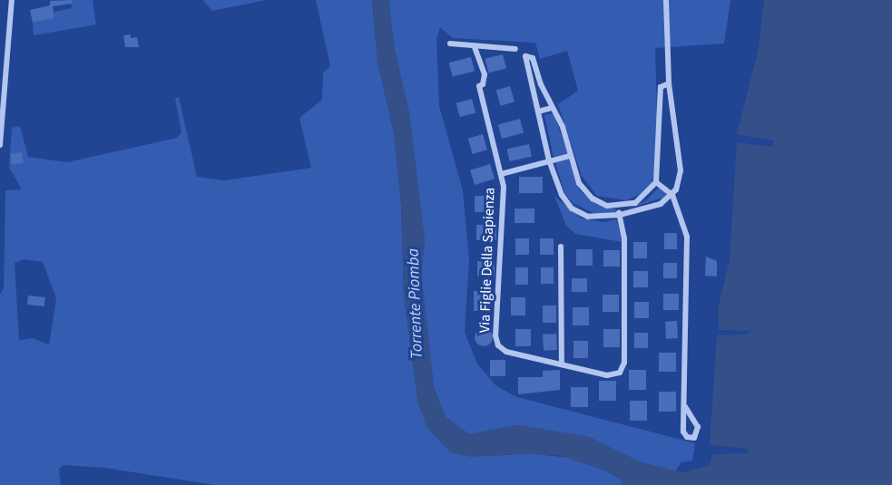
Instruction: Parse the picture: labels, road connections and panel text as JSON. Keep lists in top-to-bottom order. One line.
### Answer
{"streets":{"street":["Via Figlie Della Sapienza"]},"water":["Torrente Piomba"]}
